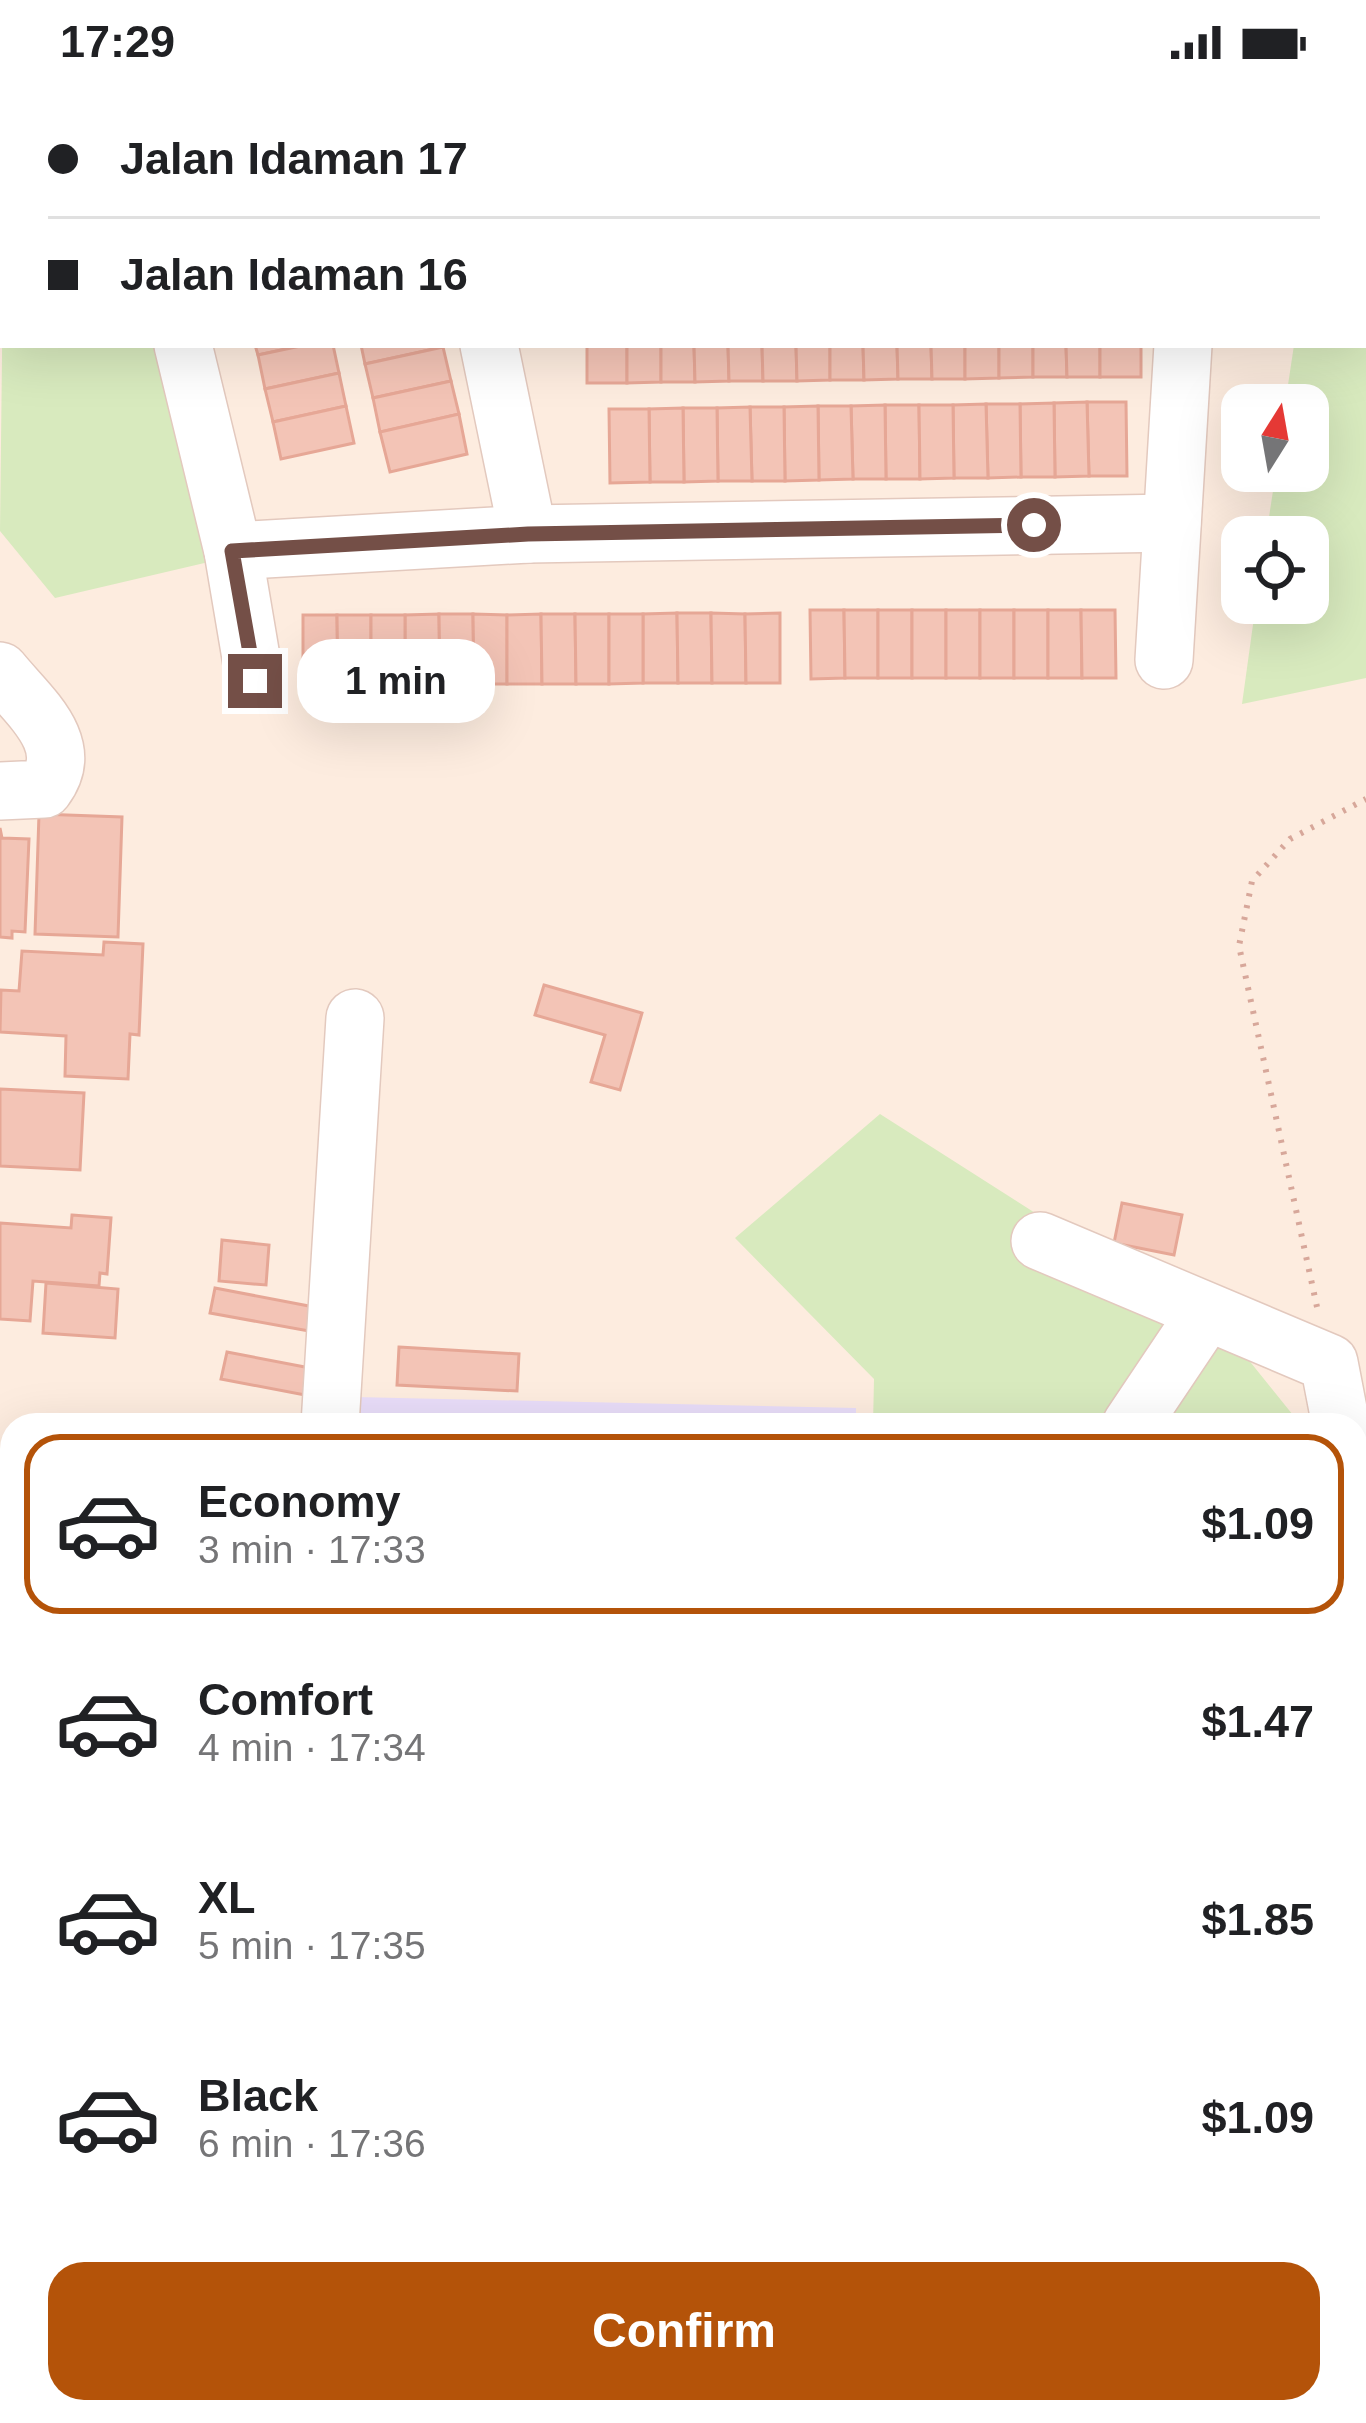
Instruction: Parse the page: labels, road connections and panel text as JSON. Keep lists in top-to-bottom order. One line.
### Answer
{"north":"top","page":{"status":"17:29","banner":["Jalan Idaman 17","Jalan Idaman 16"],"bubble":"1 min","list":[{"name":"Economy","note":"3 min · 17:33","value":"$1.09"},{"name":"Comfort","note":"4 min · 17:34","value":"$1.47"},{"name":"XL","note":"5 min · 17:35","value":"$1.85"},{"name":"Black","note":"6 min · 17:36","value":"$1.09"}],"buttons":"Confirm"}}
